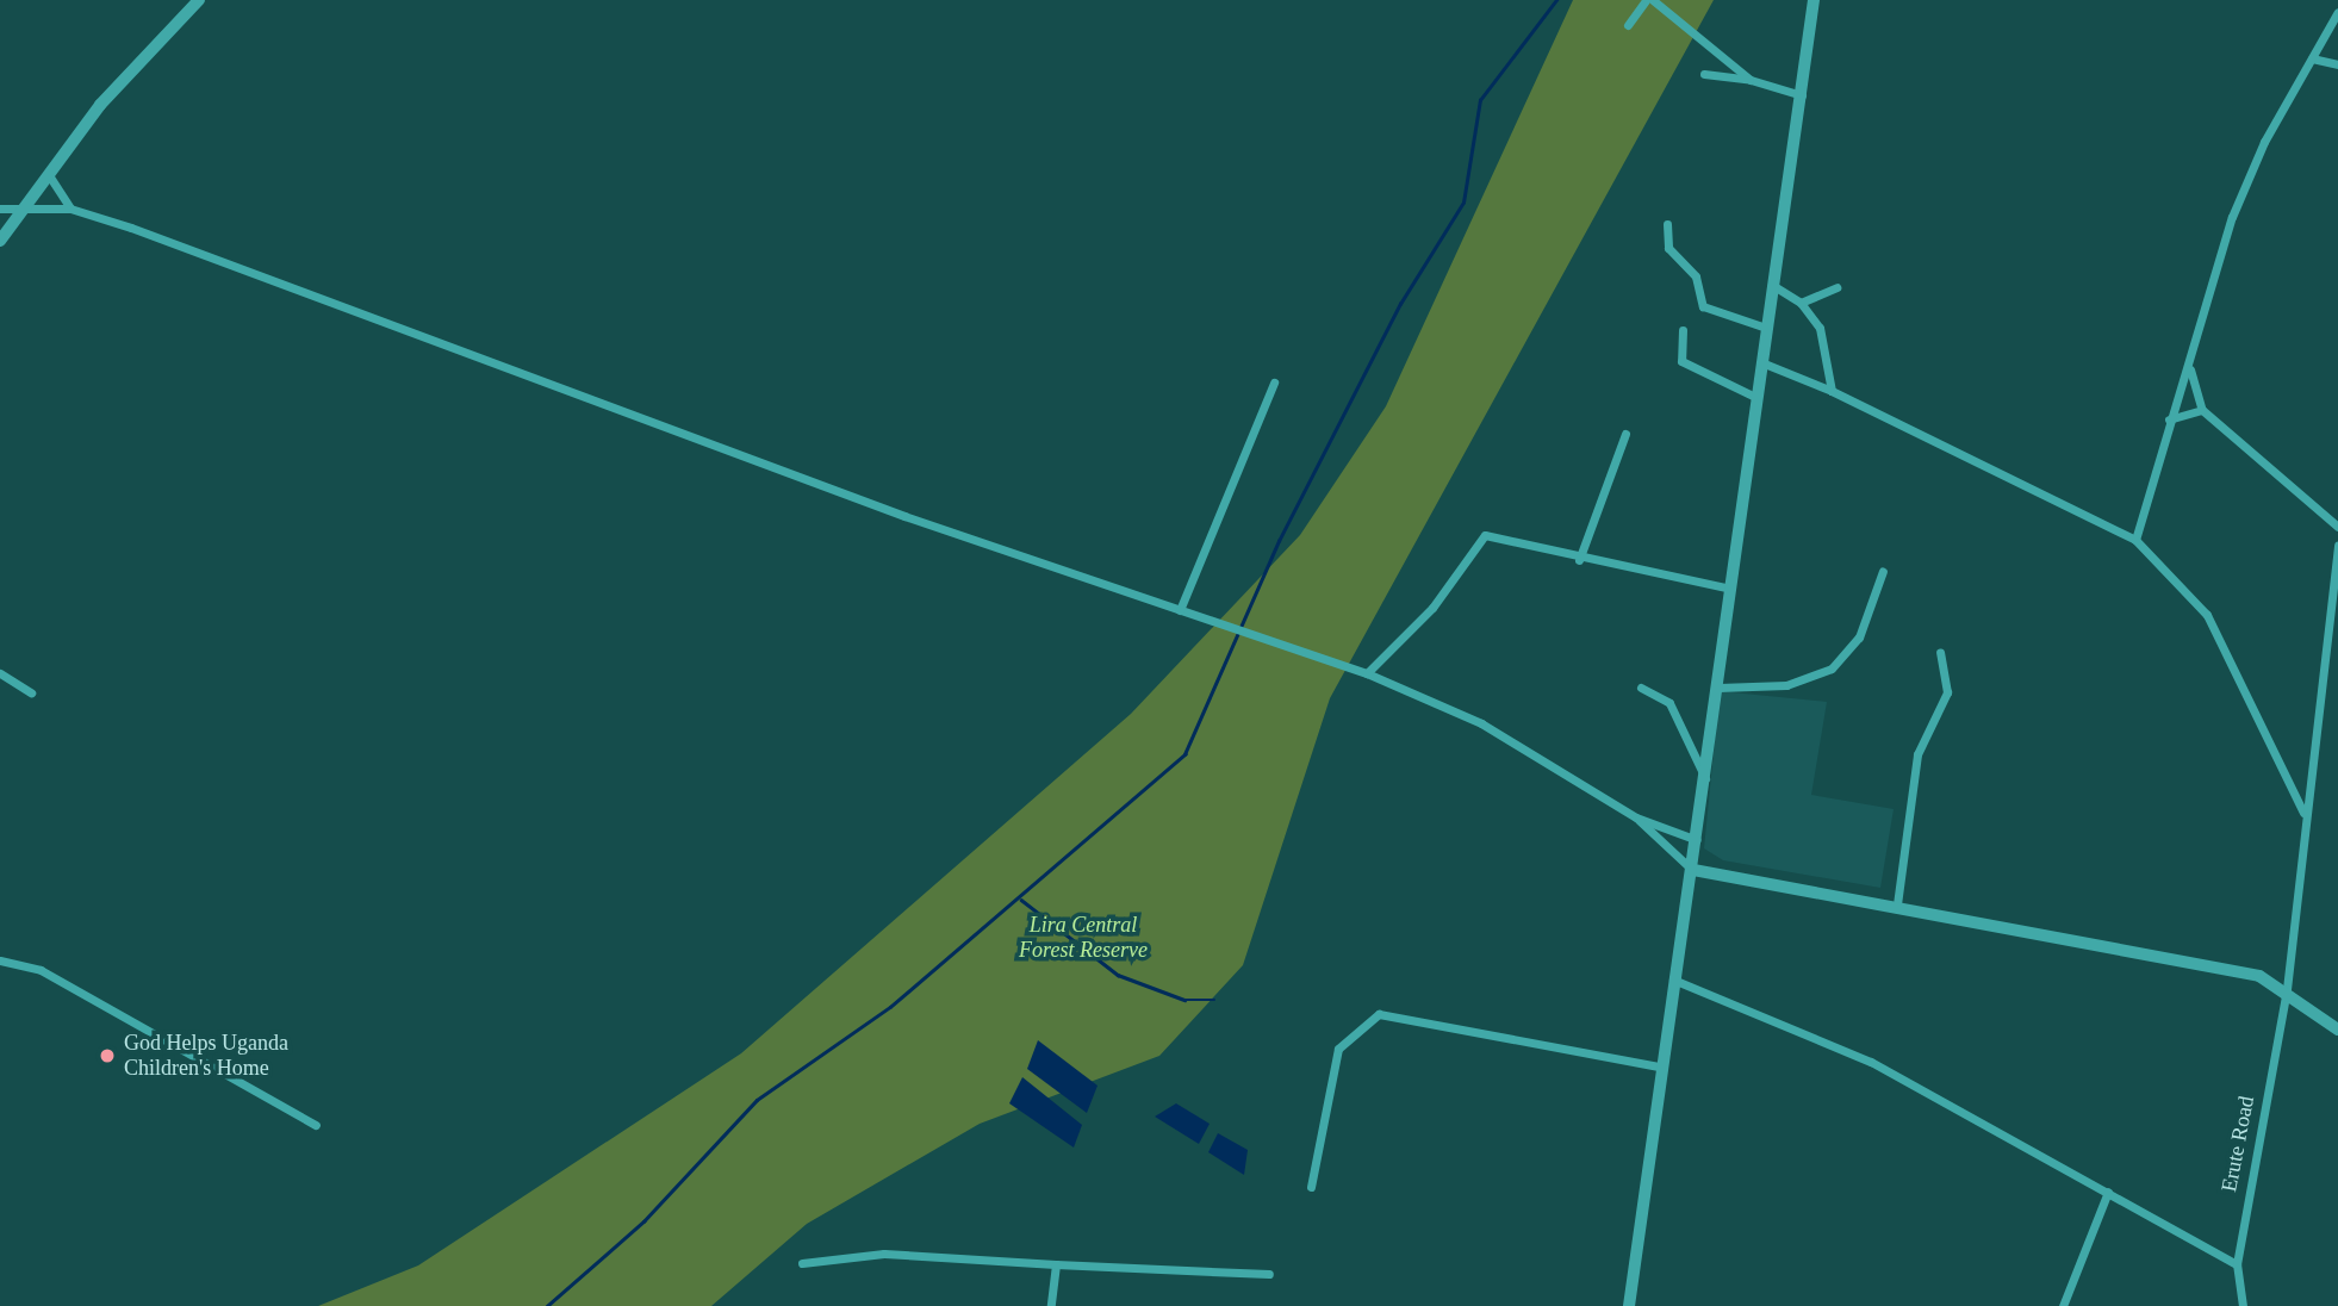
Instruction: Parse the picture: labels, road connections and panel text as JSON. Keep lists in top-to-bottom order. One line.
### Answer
{"streets":{"street":["Erute Road"]},"parks":["Lira Central Forest Reserve"],"places":["God Helps Uganda Children's Home"]}
